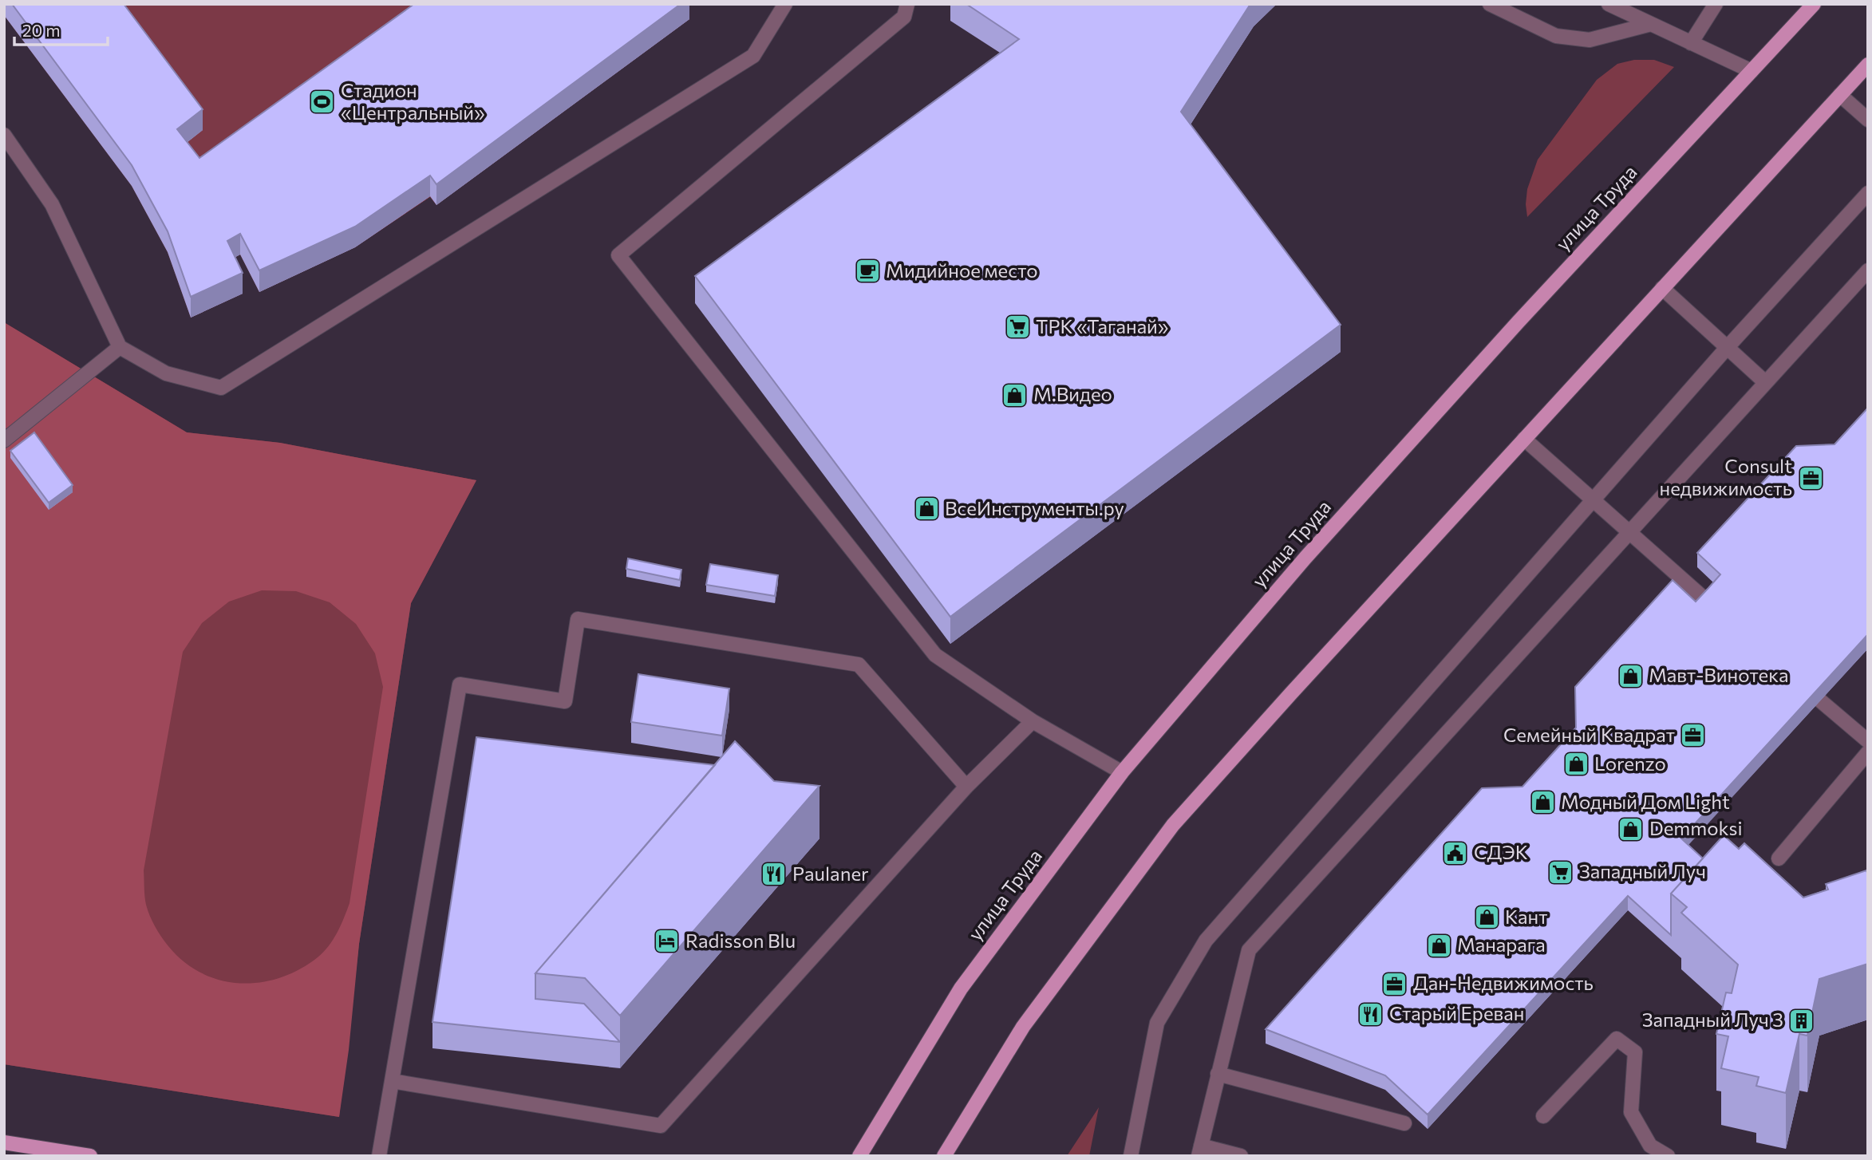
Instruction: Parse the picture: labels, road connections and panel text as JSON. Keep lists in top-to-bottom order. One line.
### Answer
{"streets":{"main road":["улица Труда"]},"places":{"sports":["Стадион «Центральный»"],"cafe":["Мидийное место"],"supermarket":["ТРК «Таганай»","Западный Луч"],"shop":["М.Видео","ВсеИнструменты.ру","Мавт-Винотека","Lorenzo","Модный Дом Light","Demmoksi","Кант","Манарага"],"office":["Consult недвижимость","Семейный Квадрат","Дан-Недвижимость"],"public building":["СДЭК"],"restaurant":["Paulaner","Старый Ереван"],"hotel":["Radisson Blu"],"building":["Западный Луч 3"]},"scale_bar":"20 m"}
